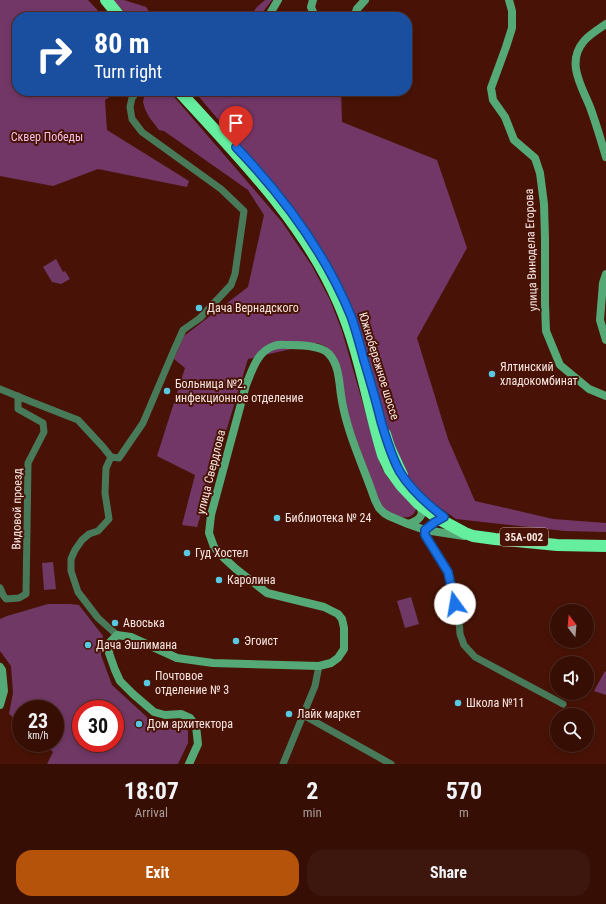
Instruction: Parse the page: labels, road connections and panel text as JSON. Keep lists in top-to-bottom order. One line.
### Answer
{"streets":{"highway":["Южнобережное шоссе","35А-002"],"main road":["улица Винодела Егорова","улица Свердлова"],"street":["Видовой проезд"]},"crossings":[["Южнобережное шоссе","улица Свердлова"]],"parks":["Сквер Победы"],"places":["Дача Вернадского","Ялтинский хладокомбинат","Больница №2. инфекционное отделение","Библиотека № 24","Гуд Хостел","Каролина","Авоська","Эгоист","Дача Эшлимана","Почтовое отделение № 3","Школа №11","Лайк маркет","Дом архитектора"],"north":"top","page":{"turn":["80 m","Turn right"],"speed":"23 km/h","limit":"30","eta":["18:07","Arrival","2","min","570","m"],"buttons":["Exit","Share"]}}
